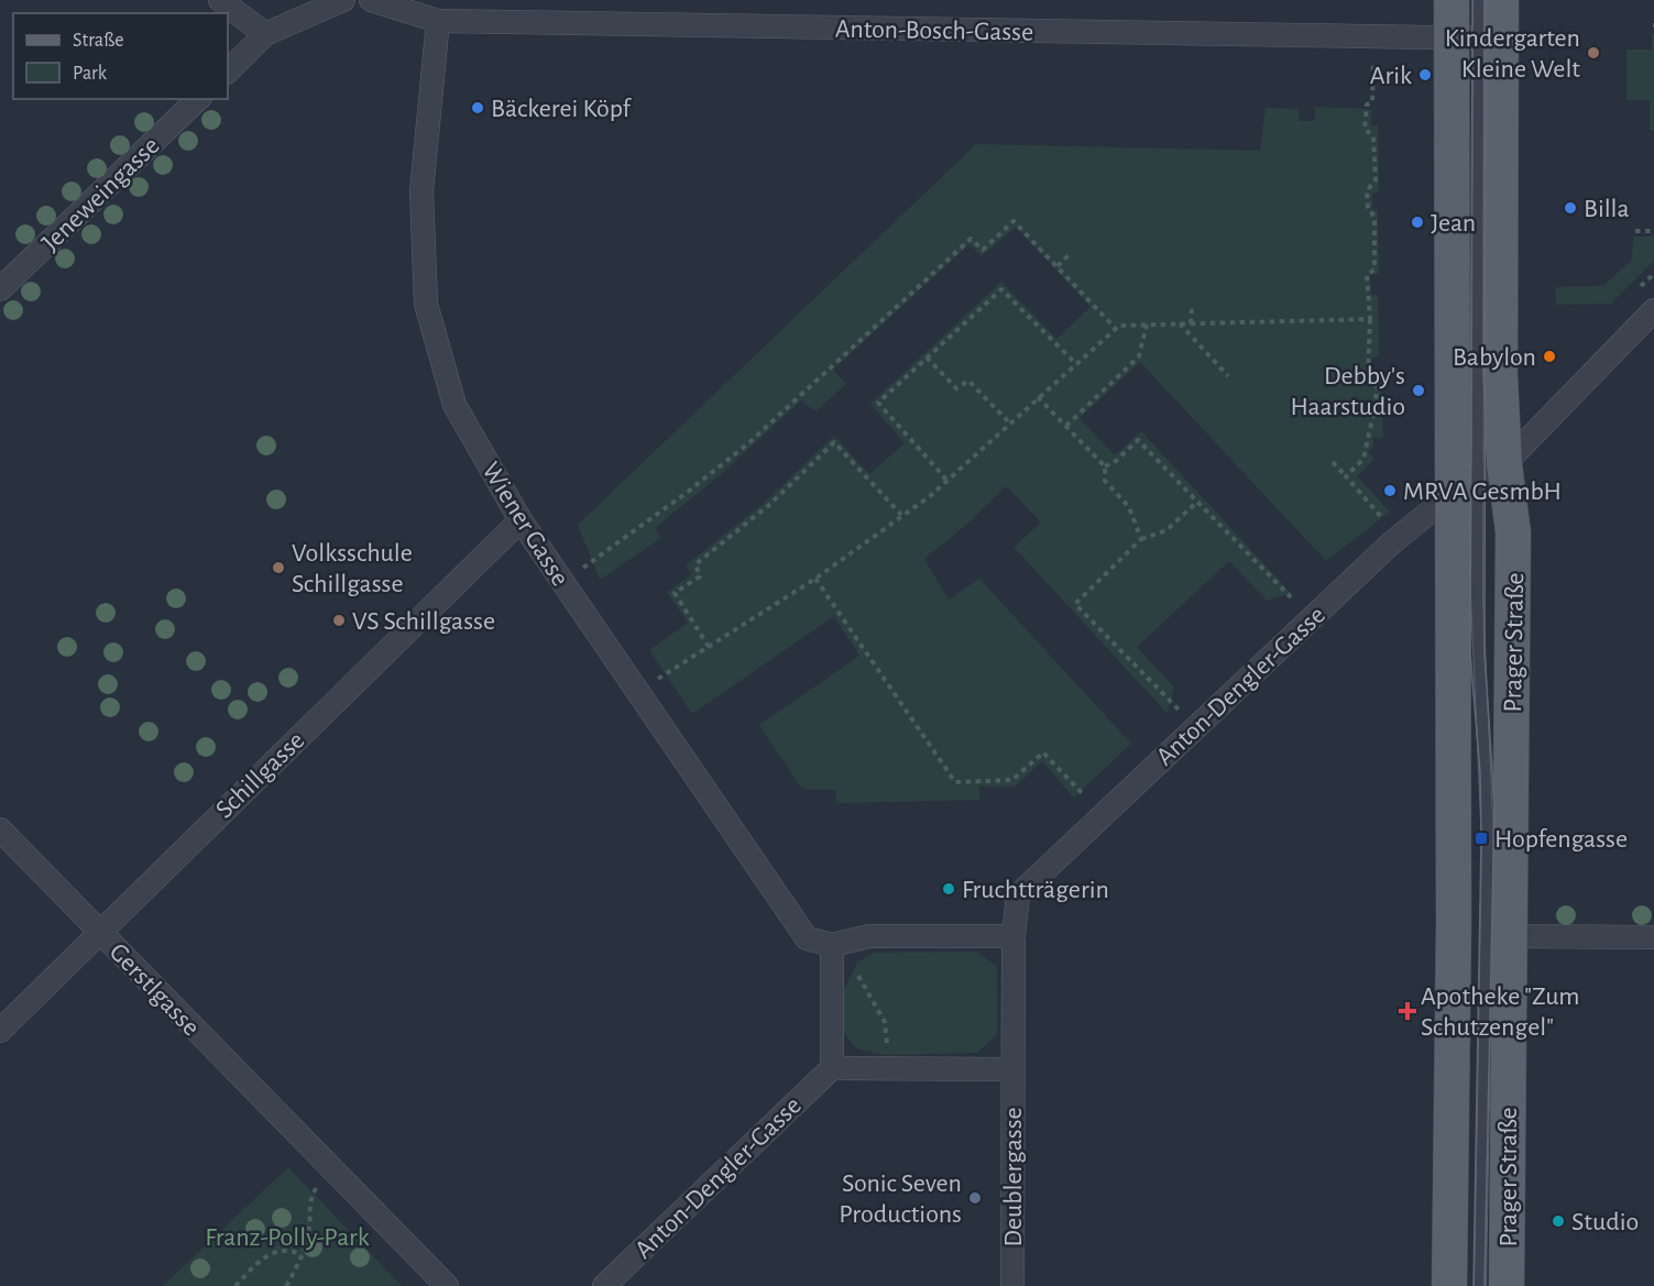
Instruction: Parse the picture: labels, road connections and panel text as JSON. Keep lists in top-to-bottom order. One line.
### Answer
{"streets":{"main road":["Prager Straße"],"street":["Anton-Bosch-Gasse","Jeneweingasse","Wiener Gasse","Anton-Dengler-Gasse","Schillgasse","Gerstlgasse","Deublergasse"]},"crossings":[["Anton-Bosch-Gasse","Wiener Gasse"],["Anton-Bosch-Gasse","Prager Straße"],["Wiener Gasse","Schillgasse"],["Prager Straße","Anton-Dengler-Gasse"],["Anton-Dengler-Gasse","Deublergasse"],["Schillgasse","Gerstlgasse"]],"parks":["Franz-Polly-Park"],"places":{"other":["Kindergarten Kleine Welt","Arik","Bäckerei Köpf","Billa","Jean","Babylon","Debby's Haarstudio","MRVA GesmbH","Volksschule Schillgasse","VS Schillgasse","Fruchtträgerin","Sonic Seven Productions","Studio"],"transit":["Hopfengasse"],"health":["Apotheke \"Zum Schutzengel\""]},"legend":["Straße","Park"]}
